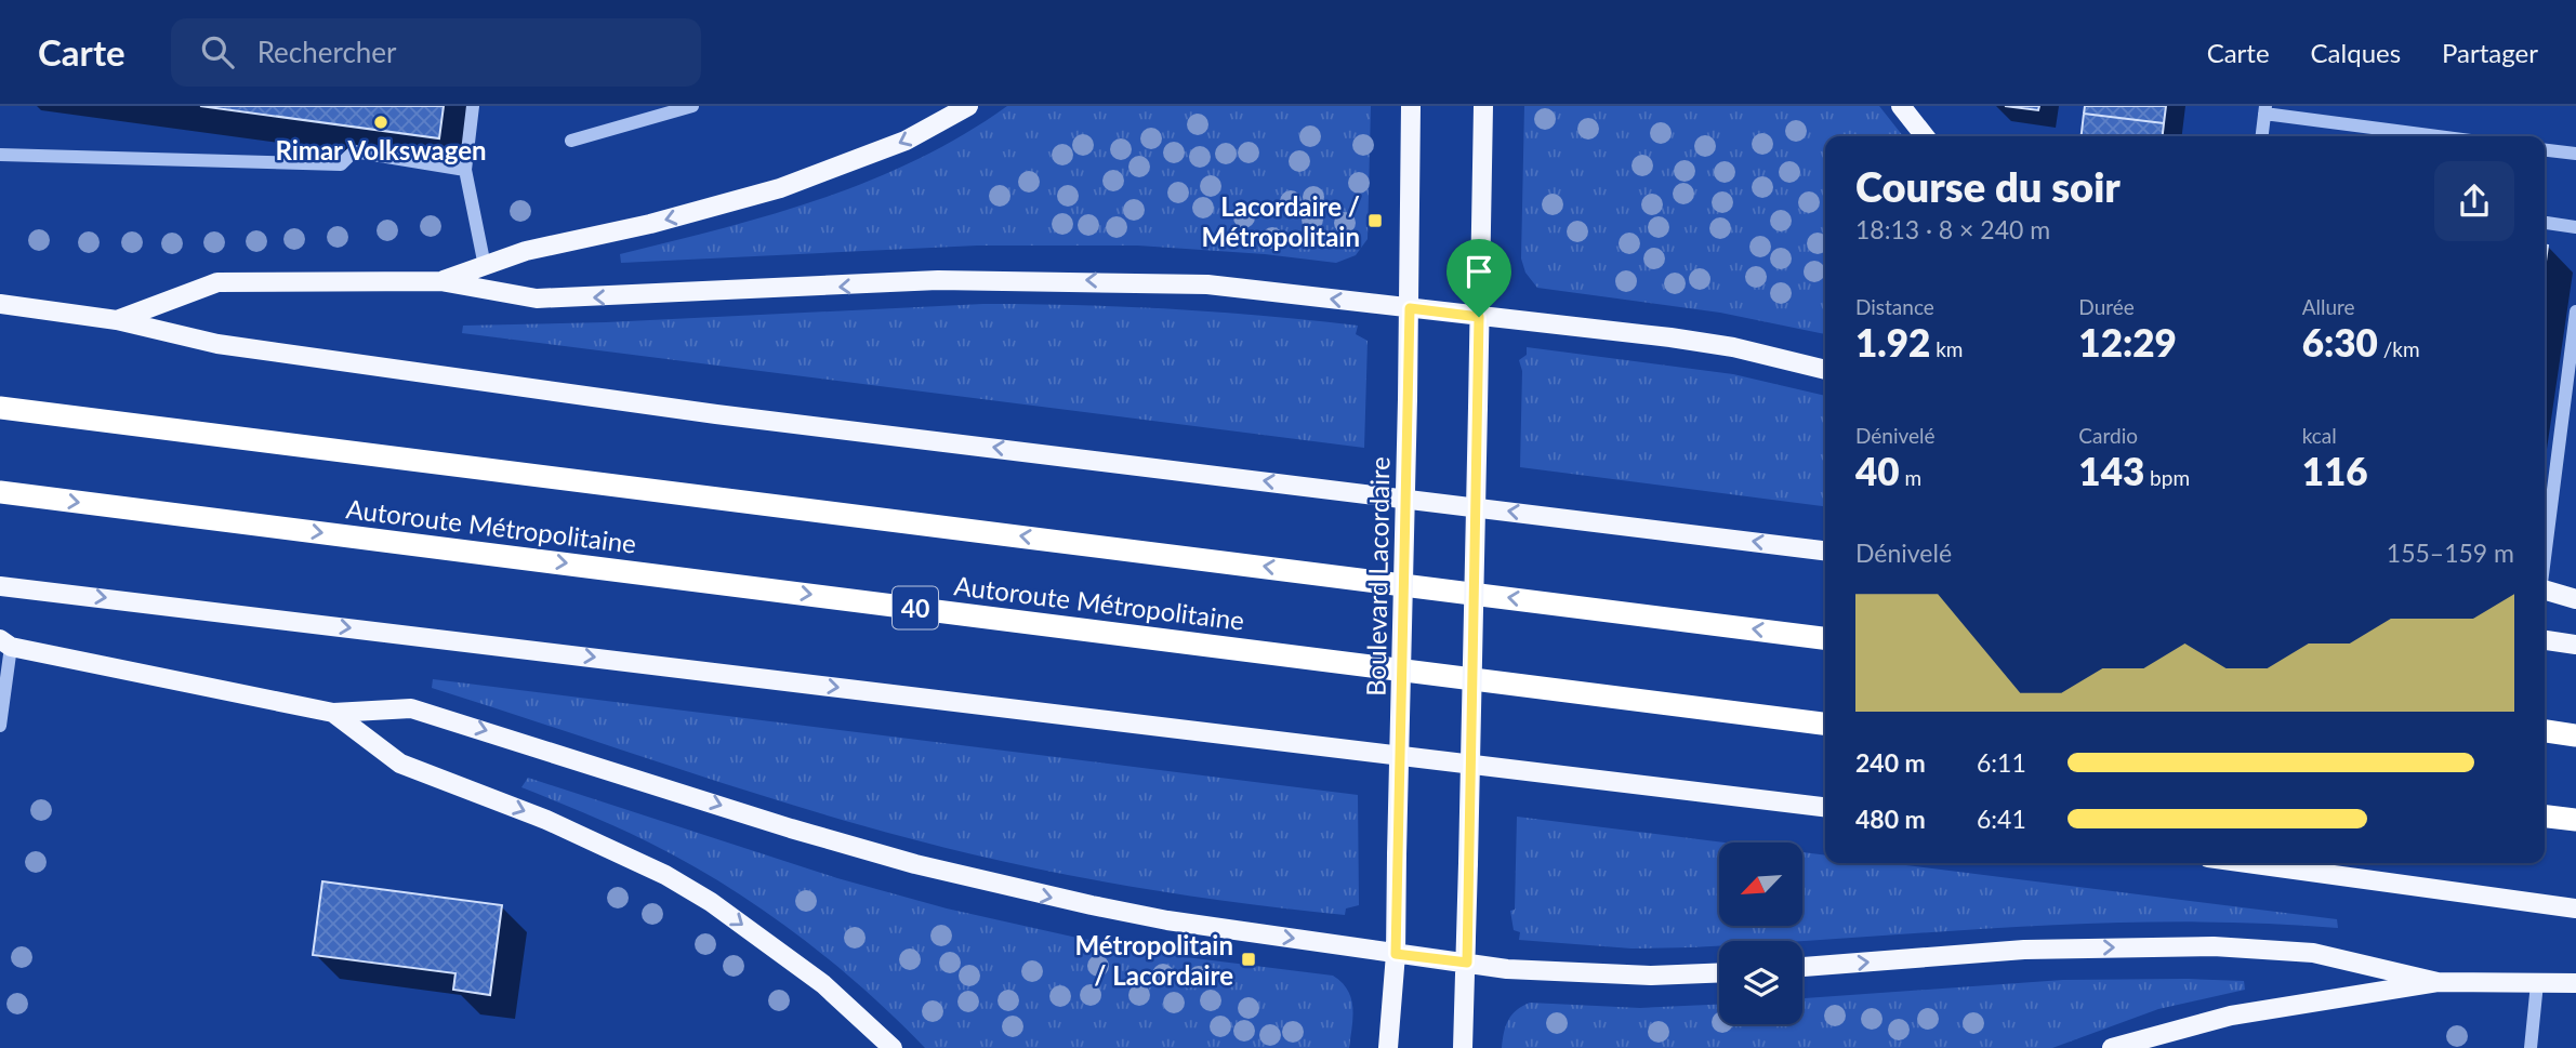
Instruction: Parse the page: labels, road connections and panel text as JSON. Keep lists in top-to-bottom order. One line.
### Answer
{"streets":{"highway":["Autoroute Métropolitaine","40"],"main road":["Boulevard Lacordaire"]},"places":{"other":["Rimar Volkswagen"],"transit":["Lacordaire / Métropolitain","Métropolitain / Lacordaire"]},"north":"bottom left","page":{"header":"Carte","search":"Rechercher","nav":["Carte","Calques","Partager"],"heading":["Course du soir","18:13 · 8 × 240 m"],"stats":[["Distance","1.92 km"],["Durée","12:29"],["Allure","6:30 /km"],["Dénivelé","40 m"],["Cardio","143 bpm"],["kcal","116"]],"chart":["Dénivelé","155–159 m"],"list":[{"name":"240 m","note":"6:11"},{"name":"480 m","note":"6:41"}]}}
